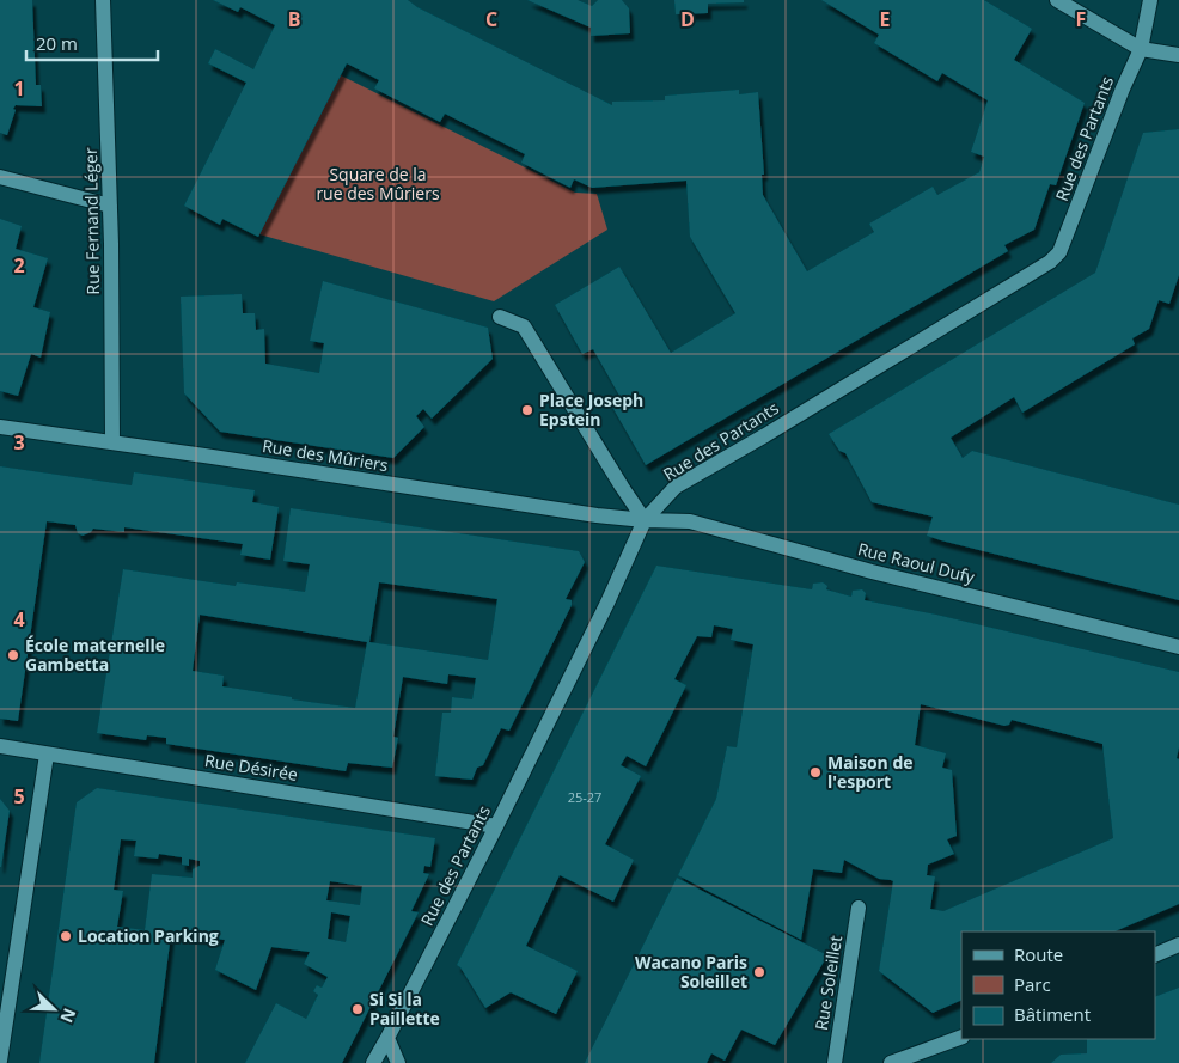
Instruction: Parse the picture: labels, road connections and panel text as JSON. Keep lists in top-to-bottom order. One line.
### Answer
{"streets":{"street":["Rue des Partants","Rue Fernand Léger","Rue des Mûriers","Rue Raoul Dufy","Rue Désirée","Rue Soleillet"]},"crossings":[["Rue des Partants","Rue des Mûriers"],["Rue des Partants","Rue Raoul Dufy"],["Rue des Partants","Rue Désirée"],["Rue Fernand Léger","Rue des Mûriers"],["Rue des Mûriers","Rue Raoul Dufy"]],"parks":["Square de la rue des Mûriers"],"places":["Place Joseph Epstein","École maternelle Gambetta","Maison de l'esport","Location Parking","Wacano Paris Soleillet","Si Si la Paillette"],"house_numbers":["25-27"],"legend":["Route","Parc","Bâtiment"],"scale_bar":"20 m","north":"bottom right","grid":{"columns":["B","C","D","E","F"],"rows":["1","2","3","4","5"]}}
